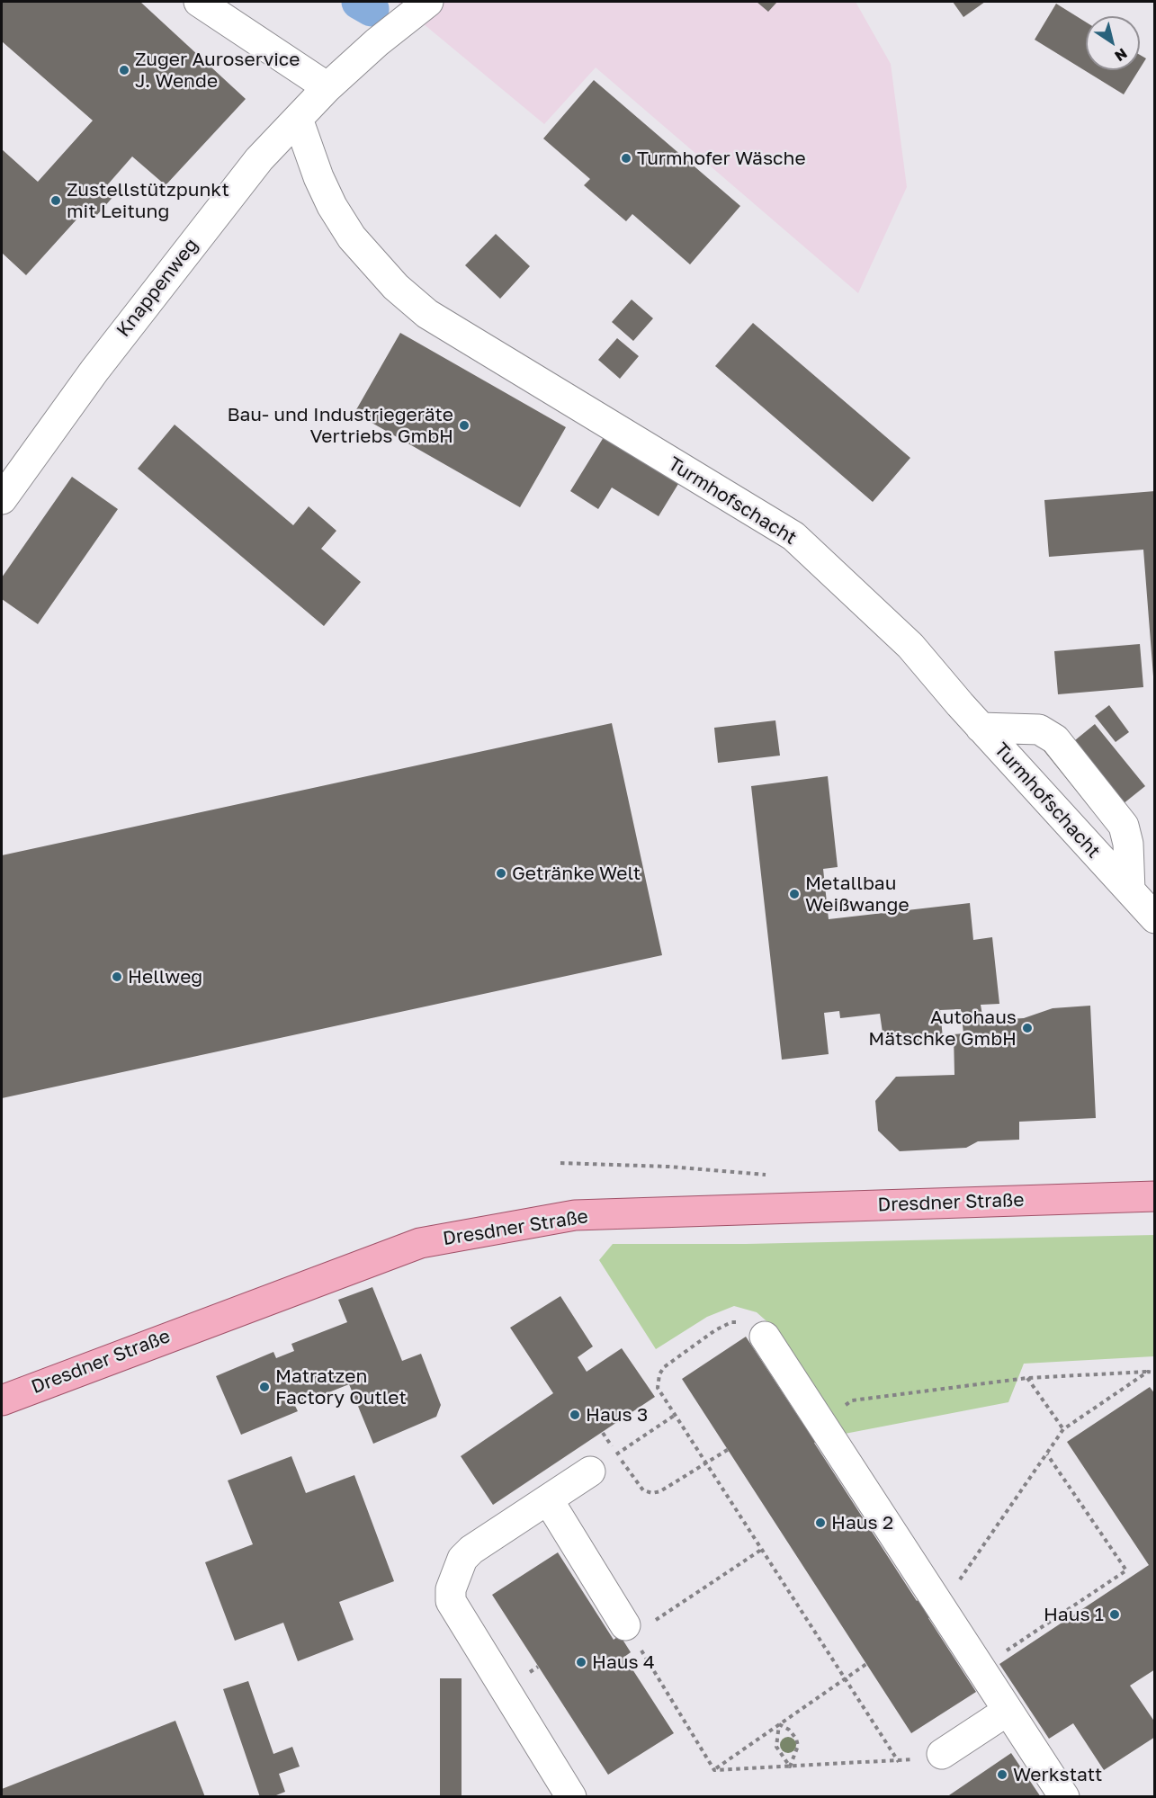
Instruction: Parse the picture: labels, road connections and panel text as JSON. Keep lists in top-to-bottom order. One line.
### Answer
{"streets":{"main road":["Dresdner Straße"],"street":["Knappenweg","Turmhofschacht"]},"crossings":[["Knappenweg","Turmhofschacht"]],"places":["Zuger Auroservice J. Wende","Turmhofer Wäsche","Zustellstützpunkt mit Leitung","Bau- und Industriegeräte Vertriebs GmbH","Getränke Welt","Metallbau Weißwange","Hellweg","Autohaus Mätschke GmbH","Matratzen Factory Outlet","Haus 3","Haus 2","Haus 1","Haus 4","Werkstatt"],"north":"bottom right"}
